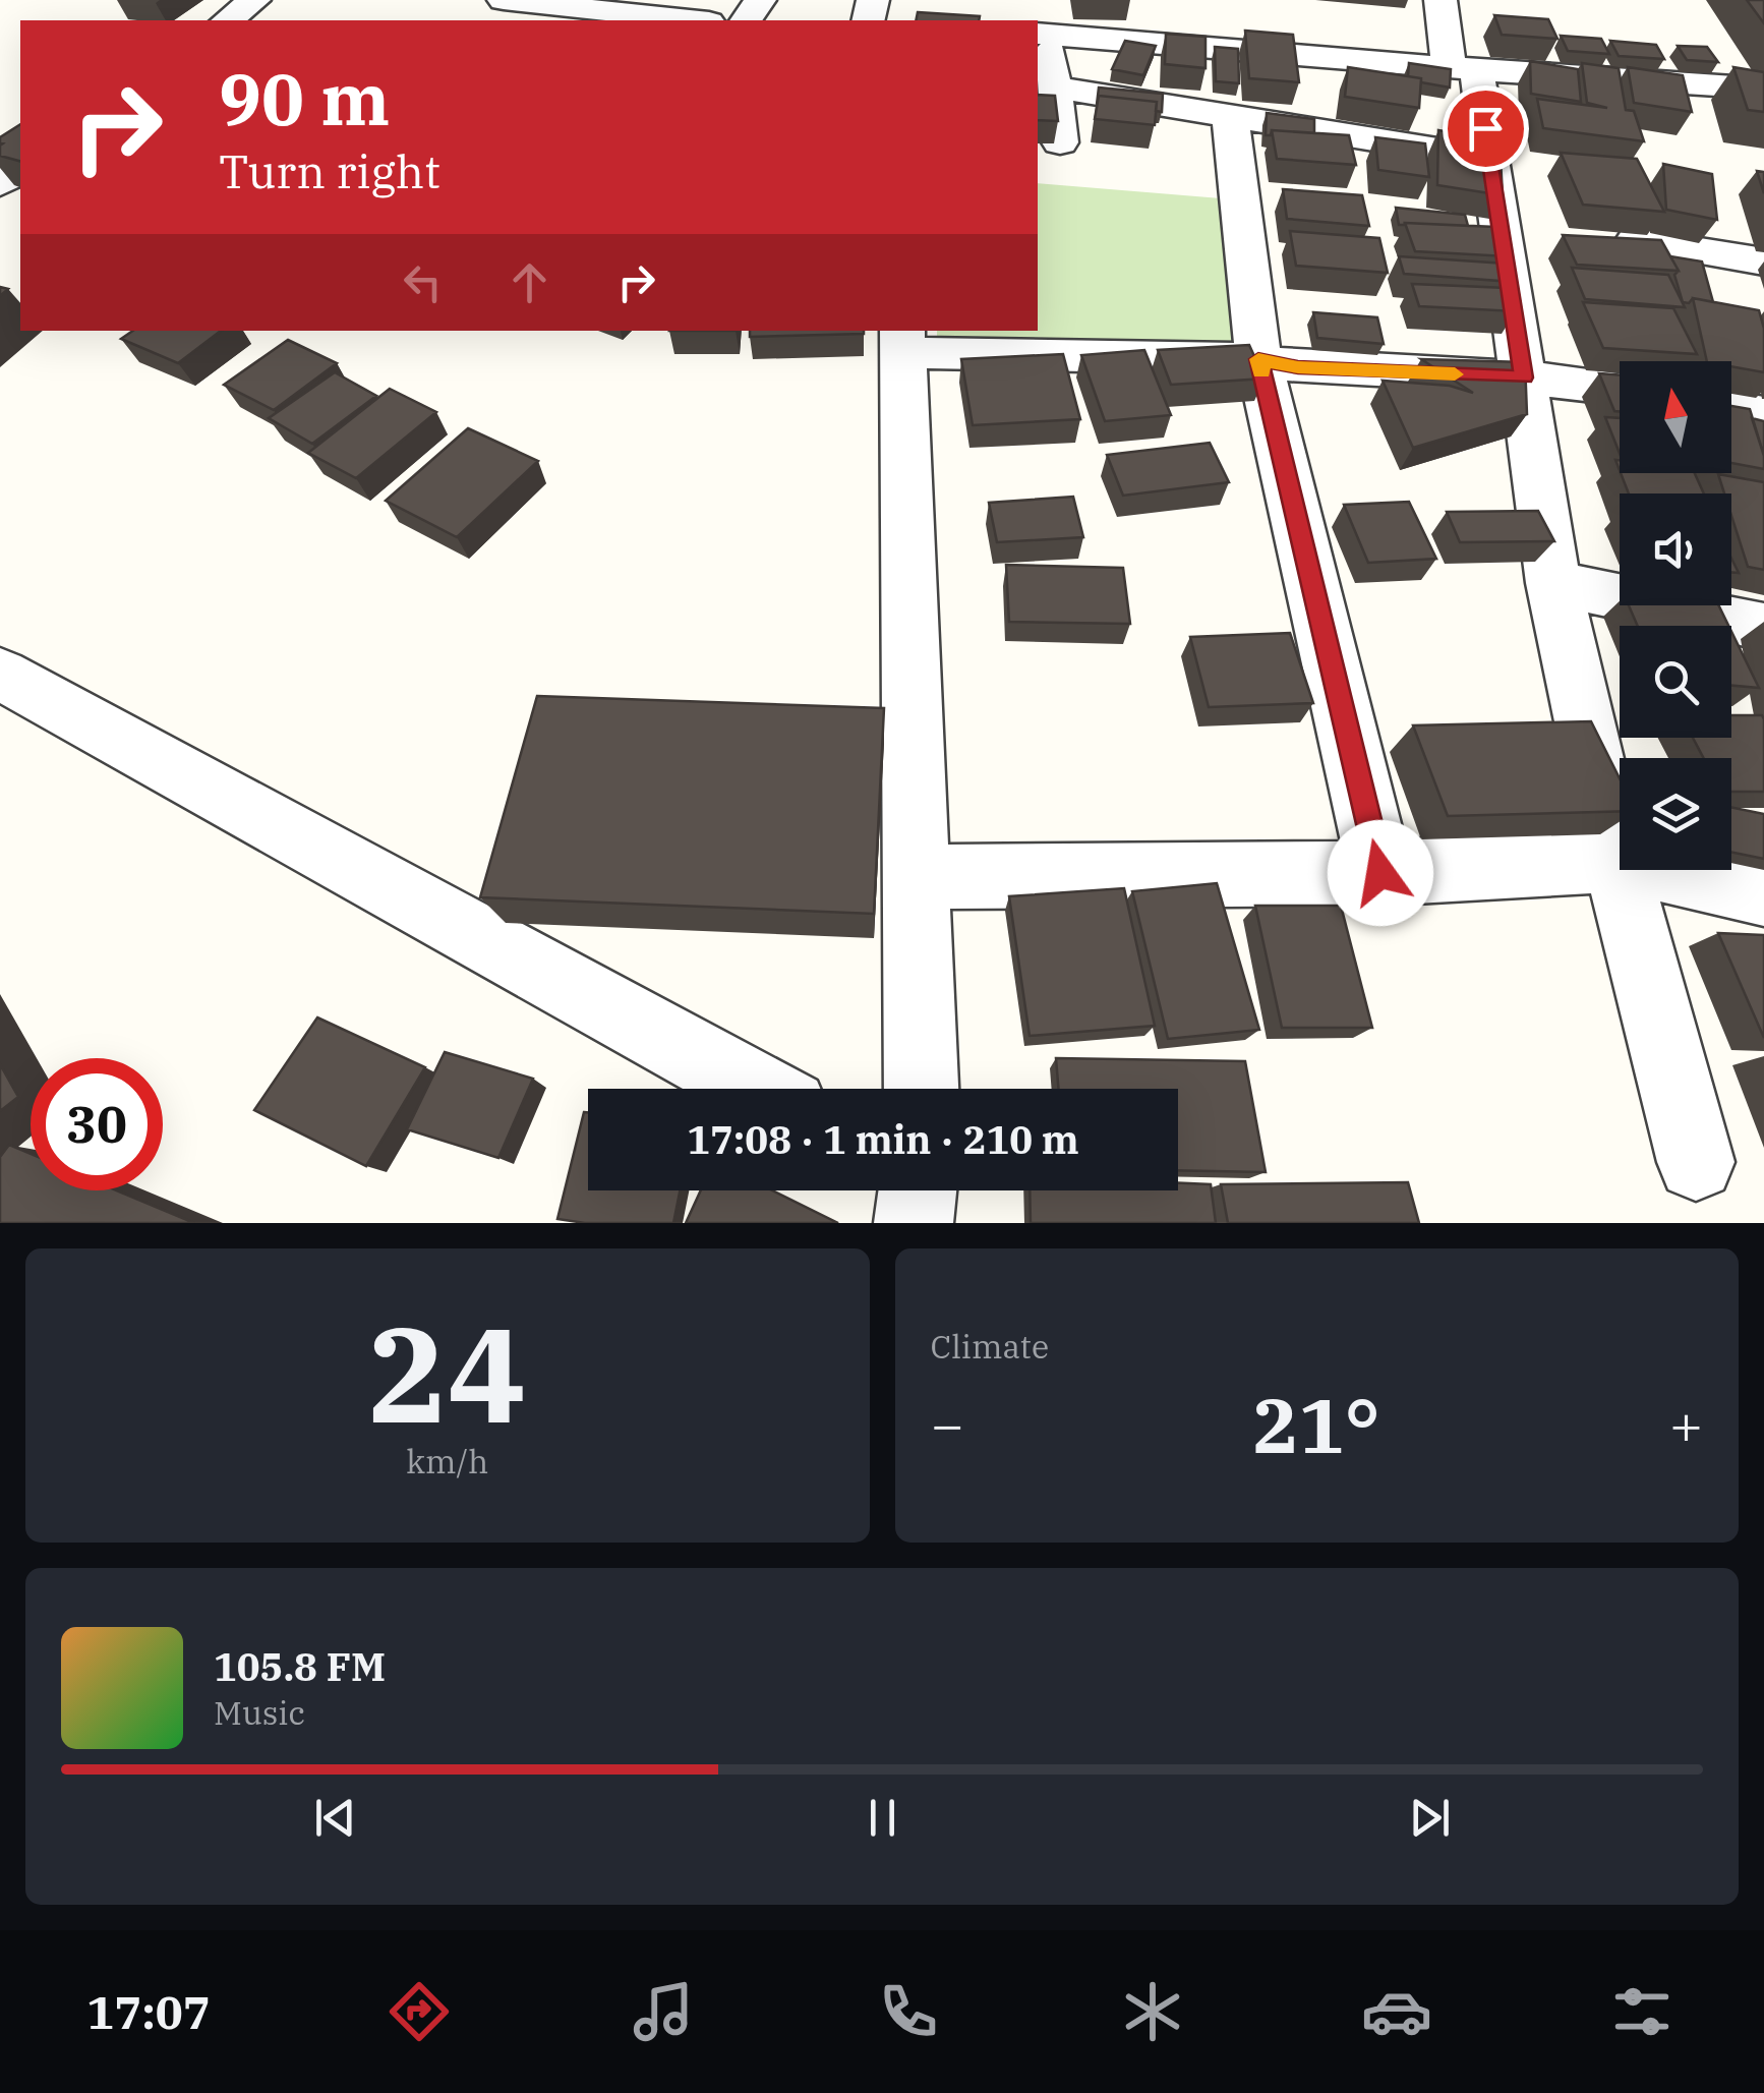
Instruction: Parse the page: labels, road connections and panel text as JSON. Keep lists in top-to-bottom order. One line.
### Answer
{"north":"top","page":{"turn":["90 m","Turn right"],"limit":"30","trip":"17:08 · 1 min · 210 m","tile":[["24","km/h"],"Climate"],"heat":["−","21°","+"],"song":["105.8 FM","Music"],"tabs":"17:07"}}
